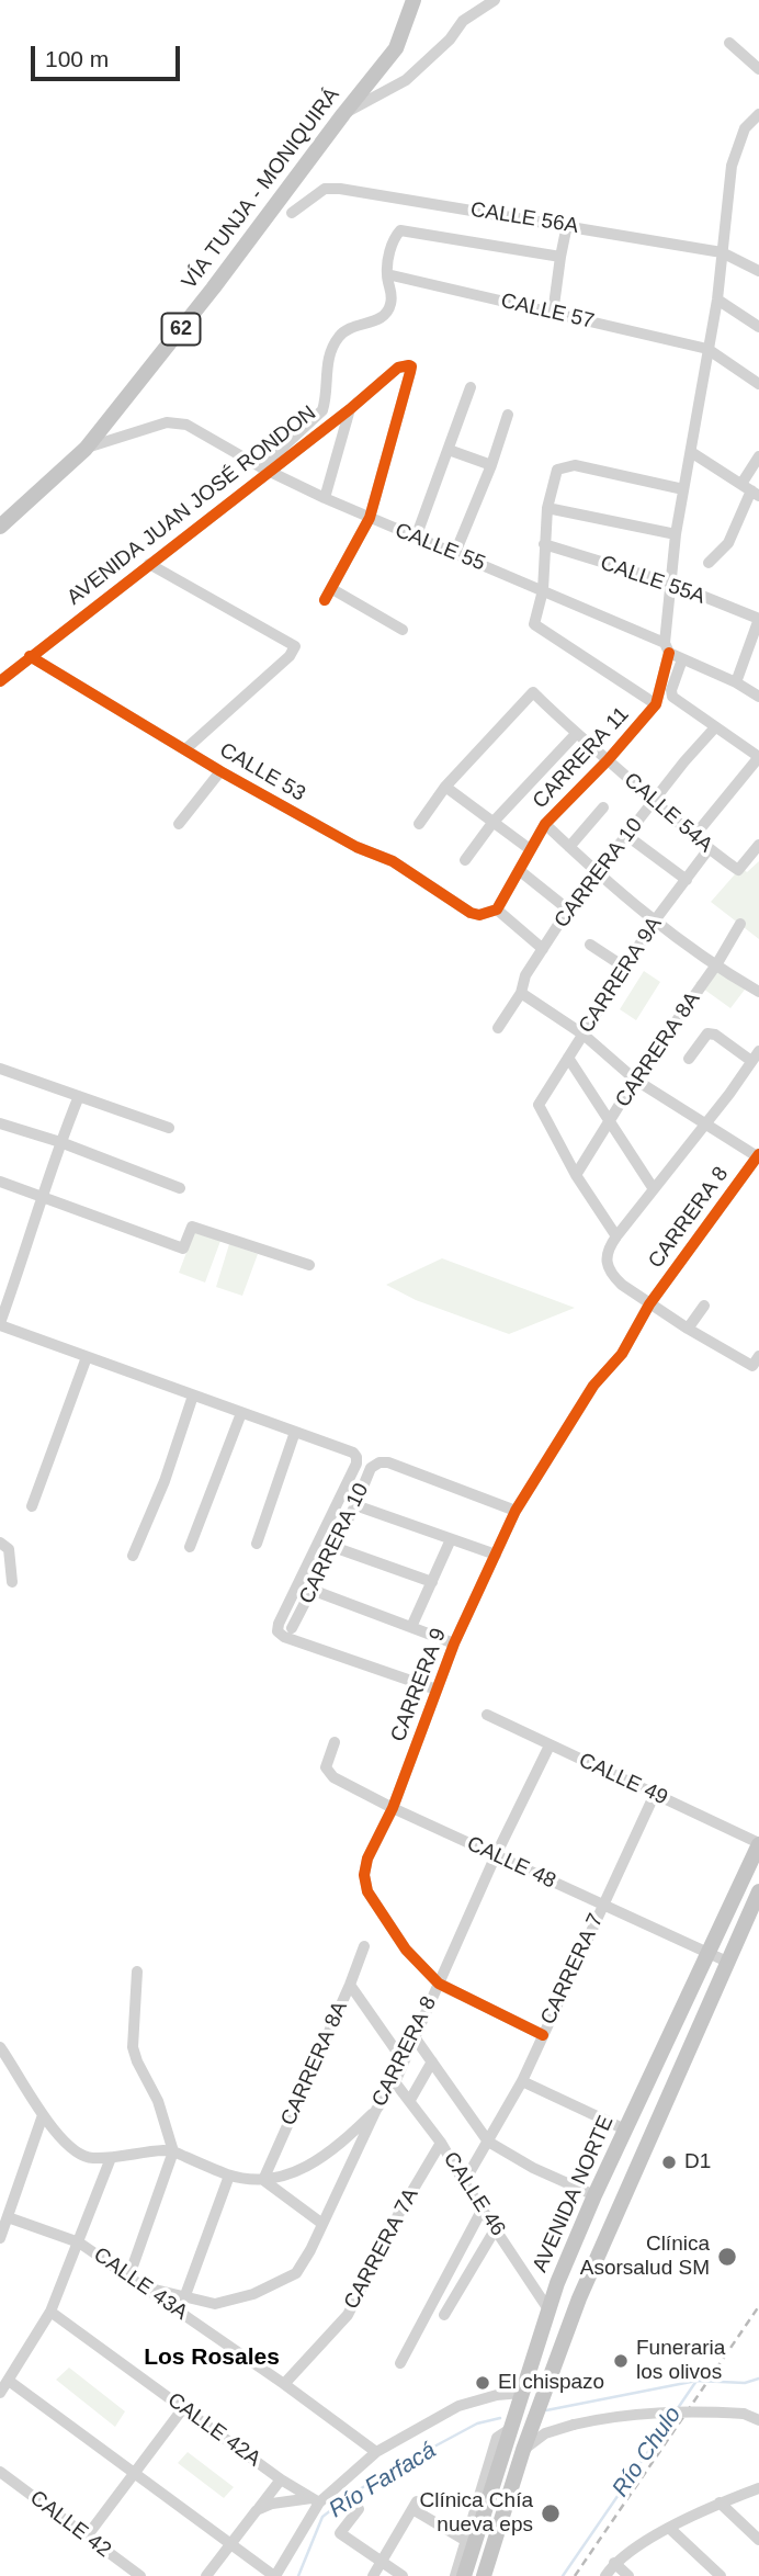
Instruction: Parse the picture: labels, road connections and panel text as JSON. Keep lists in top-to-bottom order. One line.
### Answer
{"streets":{"main road":["VÍA TUNJA - MONIQUIRÁ","62","AVENIDA NORTE"],"street":["CALLE 56A","CALLE 57","AVENIDA JUAN JOSÉ RONDON","CALLE 55","CALLE 55A","CARRERA 11","CALLE 53","CALLE 54A","CARRERA 10","CARRERA 9A","CARRERA 8A","CARRERA 8","CARRERA 9","CALLE 49","CALLE 48","CARRERA 7","CALLE 46","CARRERA 7A","CALLE 43A","CALLE 42A","CALLE 42"]},"crossings":[["VÍA TUNJA - MONIQUIRÁ","CALLE 55"],["CALLE 56A","CARRERA 11"],["CALLE 57","CARRERA 11"],["AVENIDA JUAN JOSÉ RONDON","CALLE 55"],["AVENIDA JUAN JOSÉ RONDON","CALLE 53"],["CALLE 55A","CARRERA 11"],["CARRERA 11","CALLE 53"],["CARRERA 11","CALLE 54A"],["CALLE 54A","CARRERA 10"],["CALLE 54A","CARRERA 9A"],["CARRERA 10","CARRERA 8"],["CARRERA 10","CARRERA 9"],["CARRERA 9A","CARRERA 8A"],["CARRERA 8","CARRERA 9"],["CARRERA 8","CALLE 49"],["CARRERA 8","CALLE 48"],["CARRERA 8","CALLE 46"],["CARRERA 9","CALLE 48"],["CALLE 49","CARRERA 7"],["CALLE 49","AVENIDA NORTE"],["CALLE 48","CARRERA 7"],["CALLE 48","AVENIDA NORTE"],["CARRERA 7","CALLE 46"],["CALLE 46","AVENIDA NORTE"],["CALLE 46","CARRERA 7A"],["CARRERA 7A","CALLE 43A"]],"districts":["Los Rosales"],"water":["Río Chulo","Río Farfacá"],"places":["D1","Clínica Asorsalud SM","Funeraria los olivos","El chispazo","Clínica Chía nueva eps"],"scale_bar":"100 m"}
